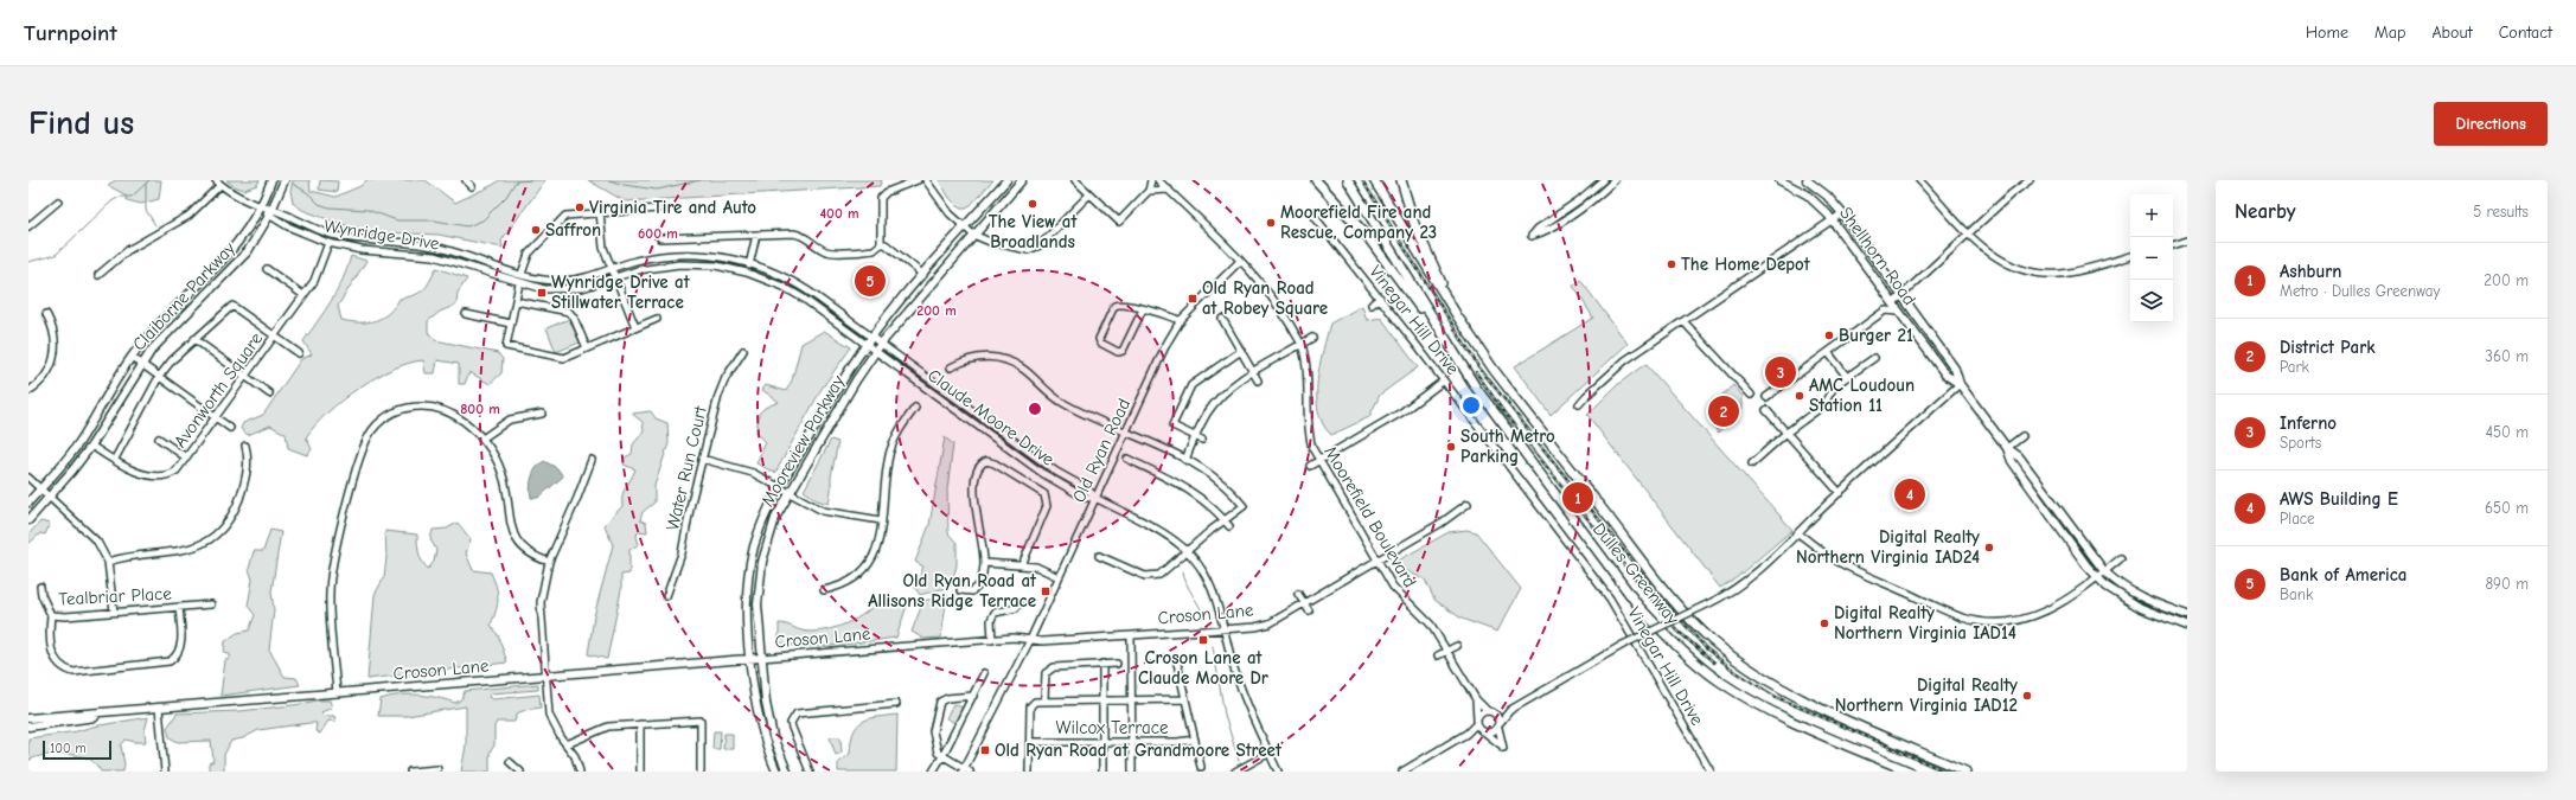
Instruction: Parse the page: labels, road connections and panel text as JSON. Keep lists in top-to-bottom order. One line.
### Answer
{"streets":{"highway":["Dulles Greenway"],"main road":["Shellhorn Road","Claiborne Parkway","Mooreview Parkway","Croson Lane"],"street":["Wynridge Drive","Vinegar Hill Drive","Avonworth Square","Claude Moore Drive","Old Ryan Road","Water Run Court","Moorefield Boulevard","Tealbriar Place","Wilcox Terrace"]},"crossings":[["Wynridge Drive","Claiborne Parkway"],["Wynridge Drive","Avonworth Square"],["Wynridge Drive","Claude Moore Drive"],["Wynridge Drive","Mooreview Parkway"],["Claiborne Parkway","Avonworth Square"],["Claude Moore Drive","Mooreview Parkway"],["Claude Moore Drive","Old Ryan Road"],["Claude Moore Drive","Croson Lane"],["Mooreview Parkway","Croson Lane"],["Old Ryan Road","Moorefield Boulevard"],["Old Ryan Road","Croson Lane"],["Moorefield Boulevard","Croson Lane"]],"places":{"other":["The View at Broadlands","Virginia Tire and Auto","Moorefield Fire and Rescue, Company 23","Saffron","The Home Depot","Burger 21","AMC Loudoun Station 11","South Metro Parking","Digital Realty Northern Virginia IAD24","Digital Realty Northern Virginia IAD14","Digital Realty Northern Virginia IAD12"],"transit":["Wynridge Drive at Stillwater Terrace","Old Ryan Road at Robey Square","Old Ryan Road at Allisons Ridge Terrace","Croson Lane at Claude Moore Dr","Old Ryan Road at Grandmoore Street"]},"scale_bar":"100 m","page":{"header":"Turnpoint","nav":["Home","Map","About","Contact"],"buttons":"Directions","title":"Find us","heading":["Nearby","5 results"],"map_buttons":["+","−"],"list":[{"mark":"1","name":"Ashburn","note":"Metro · Dulles Greenway","value":"200 m"},{"mark":"2","name":"District Park","note":"Park","value":"360 m"},{"mark":"3","name":"Inferno","note":"Sports","value":"450 m"},{"mark":"4","name":"AWS Building E","note":"Place","value":"650 m"},{"mark":"5","name":"Bank of America","note":"Bank","value":"890 m"}],"pins":["5","3","2","4","1"],"scale":"100 m"},"rings":["400 m","600 m","200 m","800 m"]}
